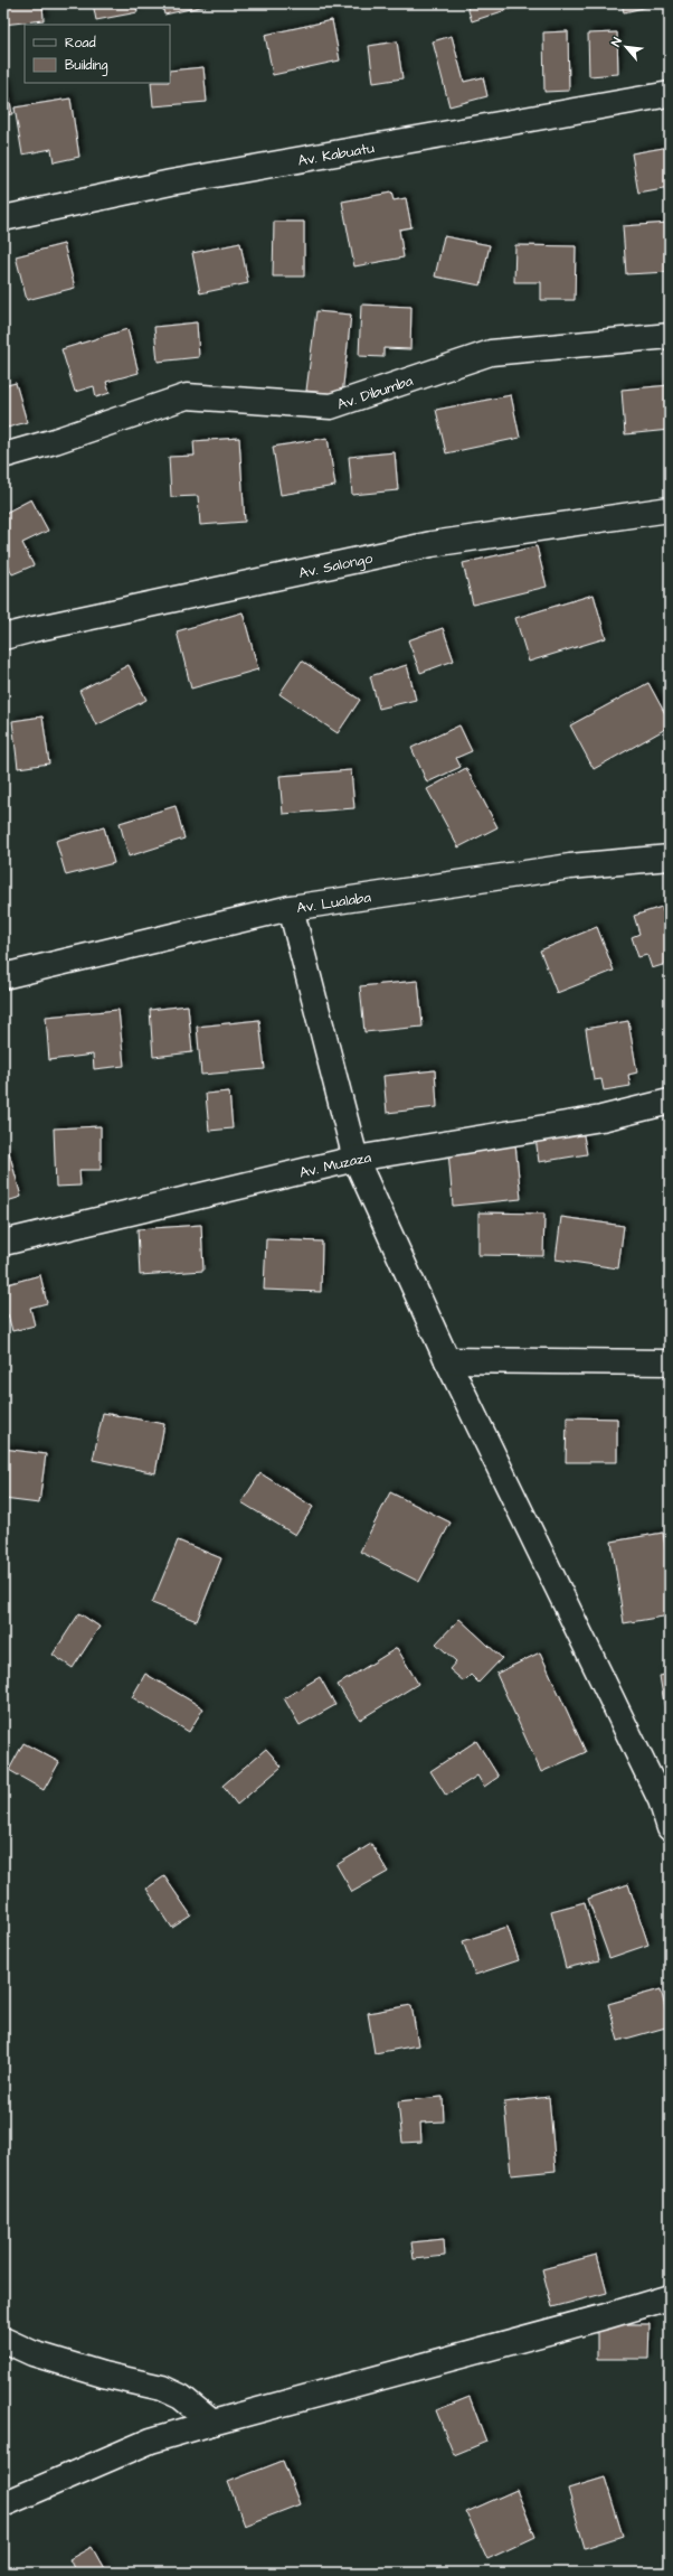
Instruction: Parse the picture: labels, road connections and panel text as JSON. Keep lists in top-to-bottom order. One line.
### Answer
{"streets":{"street":["Av. Kabuatu","Av. Dibumba","Av. Salongo","Av. Lualaba","Av. Muzaza"]},"legend":["Road","Building"],"north":"top left"}
